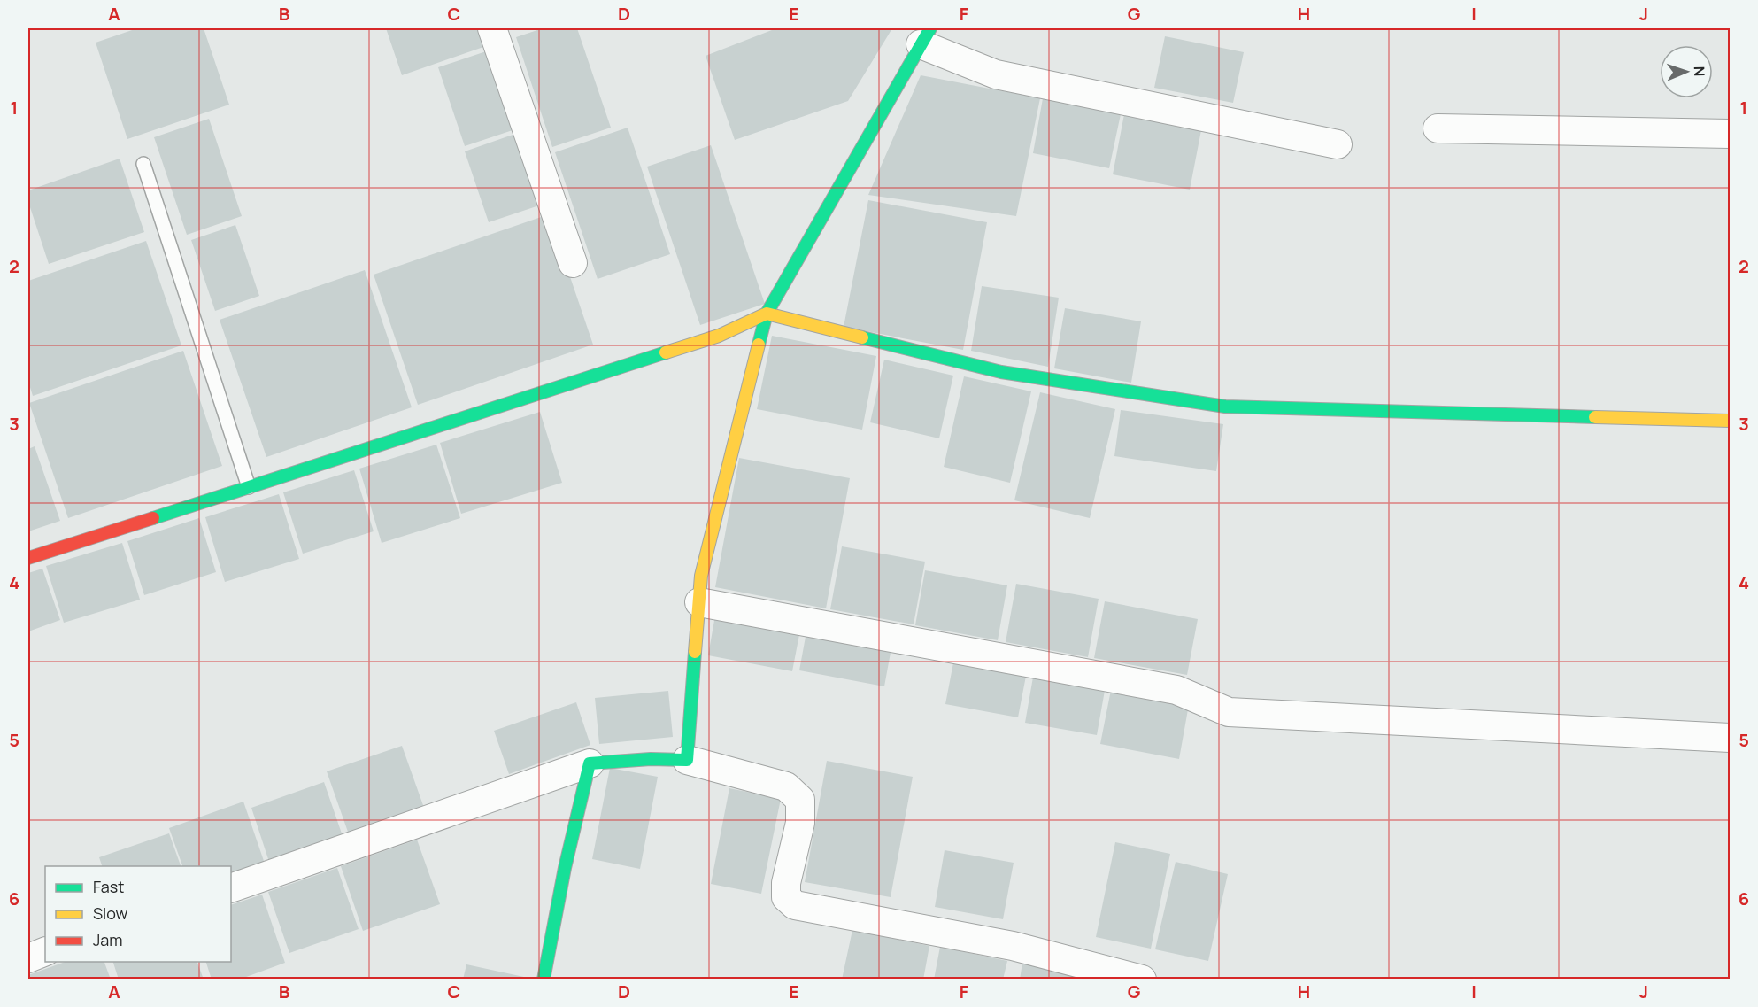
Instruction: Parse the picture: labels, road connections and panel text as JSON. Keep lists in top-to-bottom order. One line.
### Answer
{"legend":["Fast","Slow","Jam"],"north":"right","grid":{"columns":["A","B","C","D","E","F","G","H","I","J"],"rows":["1","2","3","4","5","6"]}}
